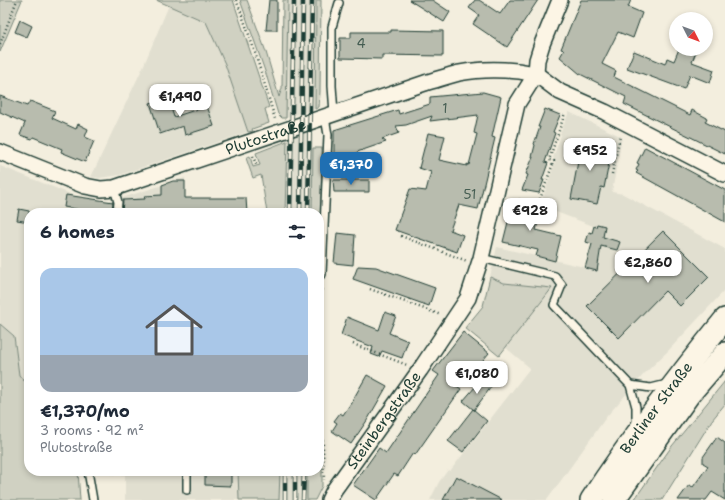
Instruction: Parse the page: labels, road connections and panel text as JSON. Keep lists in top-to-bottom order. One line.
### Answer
{"streets":{"main road":["Berliner Straße"],"street":["Plutostraße","Steinbergstraße"]},"crossings":[["Plutostraße","Steinbergstraße"]],"house_numbers":["4","1","51"],"north":"bottom right","page":{"price":["€1,490","€952","€1,370","€928","€2,860","€1,080"],"heading":"6 homes","list":[{"name":"€1,370/mo","note":"3 rooms · 92 m² · Plutostraße"}]}}
